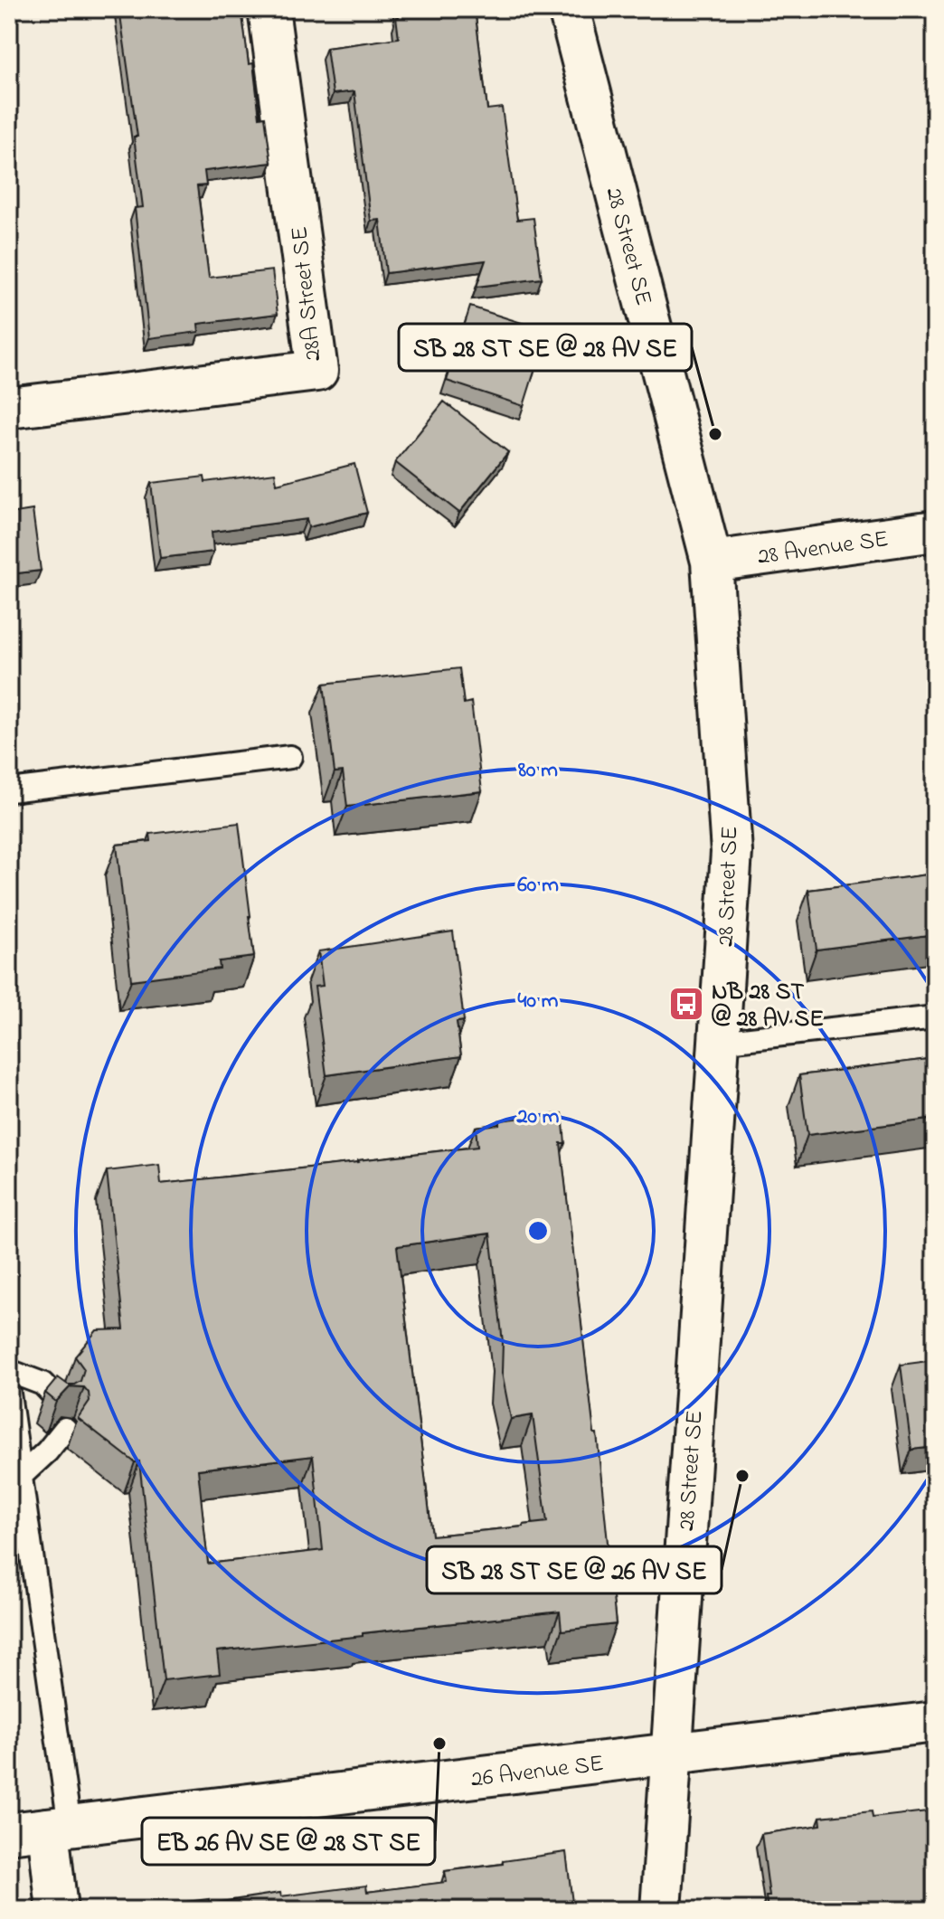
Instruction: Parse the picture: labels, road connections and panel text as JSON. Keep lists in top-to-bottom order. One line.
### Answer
{"streets":{"street":["28 Street SE","28A Street SE","28 Avenue SE","26 Avenue SE"]},"crossings":[["28 Street SE","28 Avenue SE"],["28 Street SE","26 Avenue SE"]],"places":{"other":["SB 28 ST SE @ 28 AV SE","SB 28 ST SE @ 26 AV SE","EB 26 AV SE @ 28 ST SE"],"bus stop":["NB 28 ST @ 28 AV SE"]},"rings":["80 m","60 m","40 m","20 m"]}
